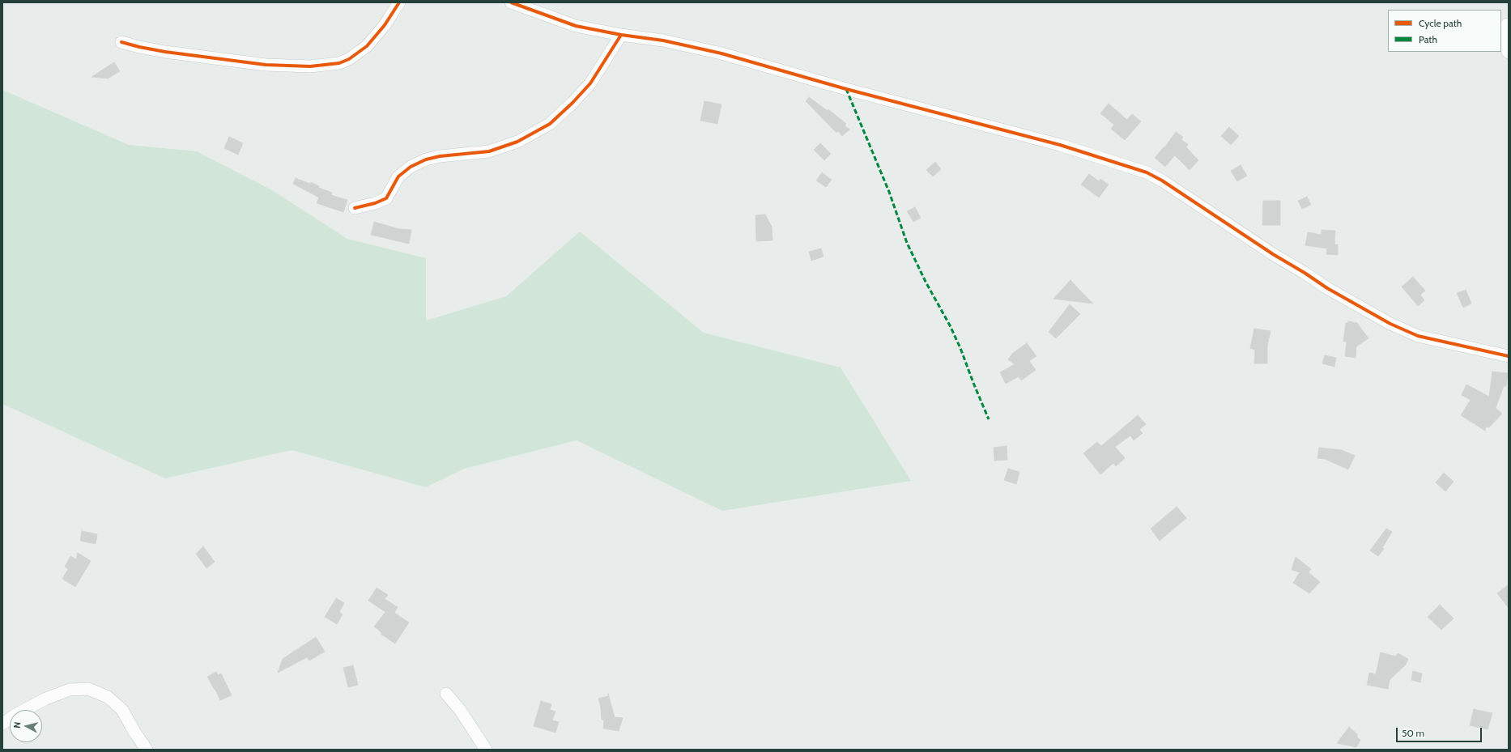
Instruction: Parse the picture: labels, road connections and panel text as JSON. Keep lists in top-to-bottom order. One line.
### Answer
{"legend":["Cycle path","Path"],"scale_bar":"50 m","north":"left"}
